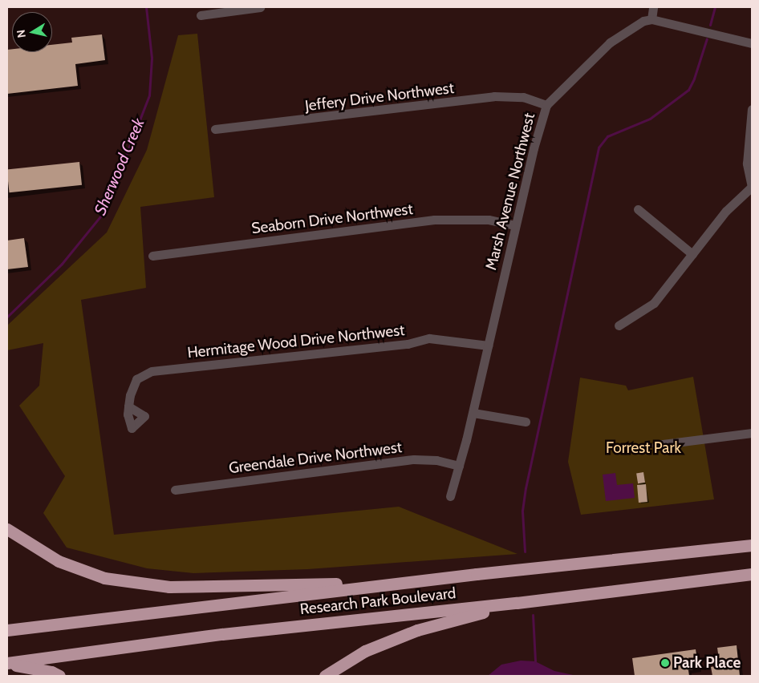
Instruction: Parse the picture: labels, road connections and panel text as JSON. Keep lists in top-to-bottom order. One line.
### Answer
{"streets":{"highway":["Research Park Boulevard"],"street":["Jeffery Drive Northwest","Marsh Avenue Northwest","Seaborn Drive Northwest","Hermitage Wood Drive Northwest","Greendale Drive Northwest"]},"crossings":[["Jeffery Drive Northwest","Marsh Avenue Northwest"],["Marsh Avenue Northwest","Seaborn Drive Northwest"],["Marsh Avenue Northwest","Hermitage Wood Drive Northwest"],["Marsh Avenue Northwest","Greendale Drive Northwest"]],"water":["Sherwood Creek"],"parks":["Forrest Park"],"places":["Park Place"],"north":"left"}
